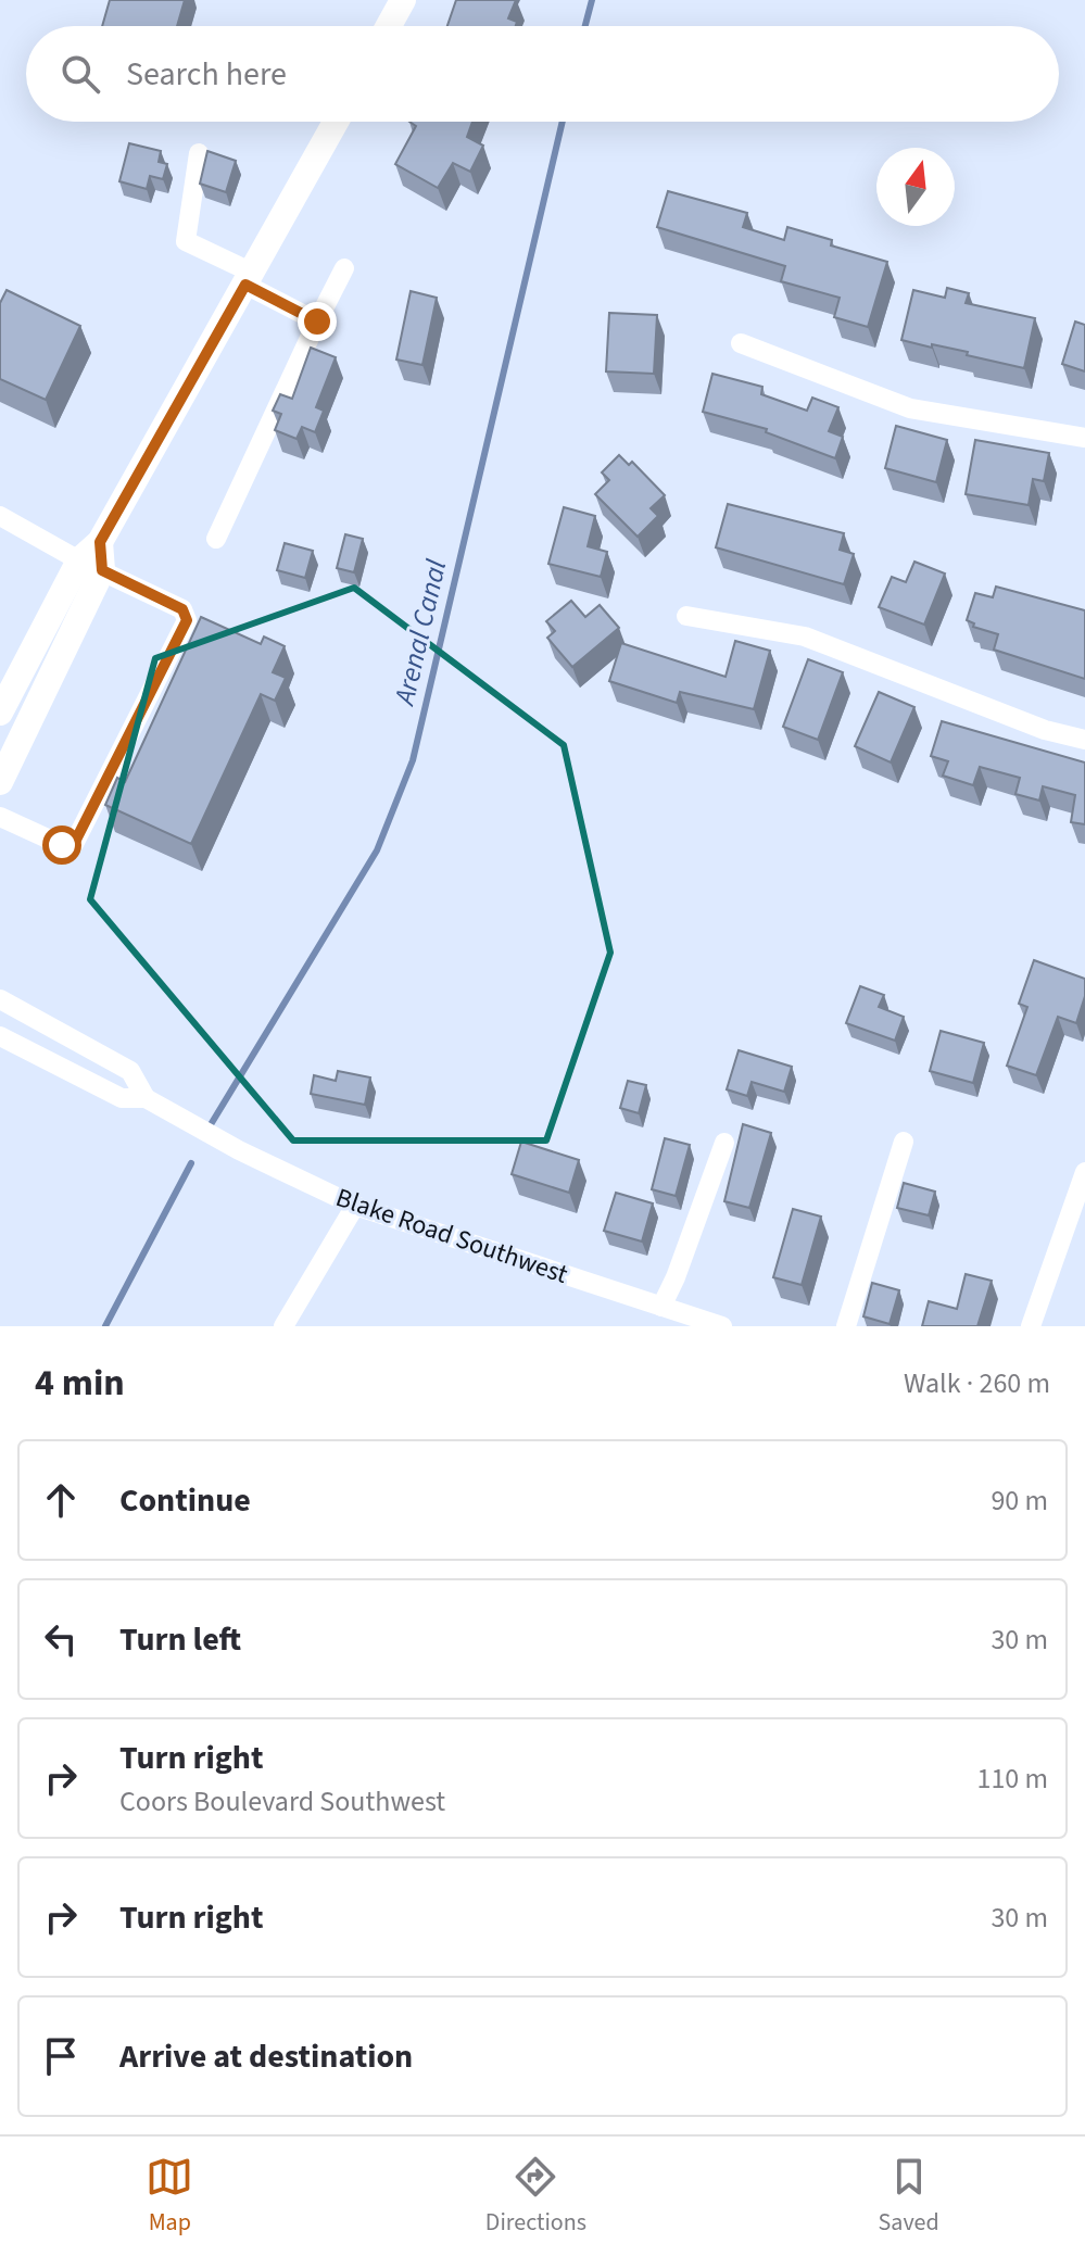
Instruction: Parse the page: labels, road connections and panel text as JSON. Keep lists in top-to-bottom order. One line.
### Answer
{"streets":{"street":["Blake Road Southwest"]},"water":["Arenal Canal"],"north":"top","page":{"search":"Search here","heading":["4 min","Walk · 260 m"],"list":[["Continue","90 m"],["Turn left","30 m"],["Turn right","Coors Boulevard Southwest","110 m"],["Turn right","30 m"],"Arrive at destination"],"nav":["Map","Directions","Saved"]}}
